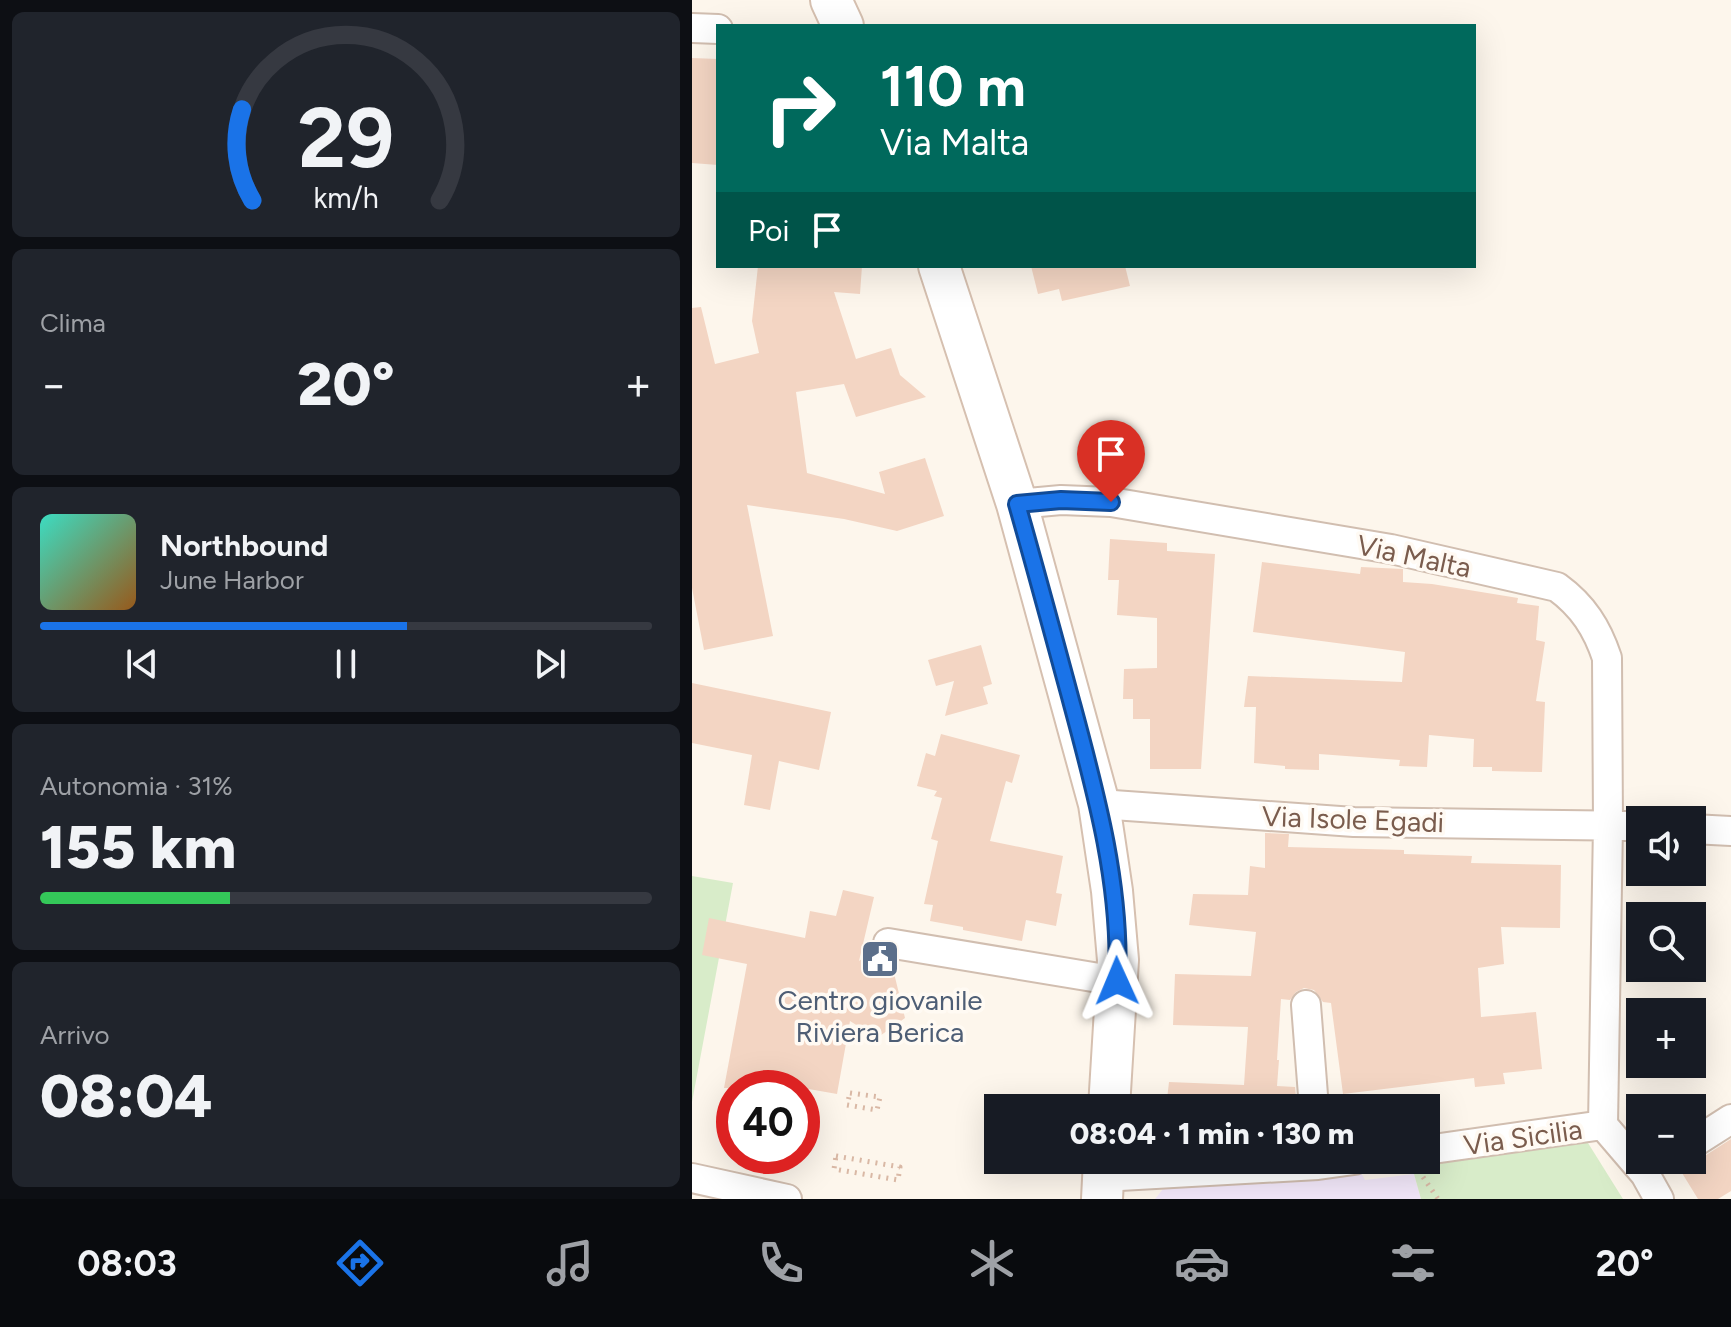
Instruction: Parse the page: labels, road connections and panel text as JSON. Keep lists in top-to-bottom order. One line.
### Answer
{"streets":{"street":["Via Malta","Via Isole Egadi","Via Sicilia"]},"crossings":[["Via Malta","Via Isole Egadi"],["Via Malta","Via Sicilia"]],"places":{"public building":["Centro giovanile Riviera Berica"]},"page":{"turn":["110 m","Via Malta"],"then":"Poi","tile":["Clima",["Autonomia · 31%","155 km"],["Arrivo","08:04"]],"heat":["−","20°","+"],"song":["Northbound","June Harbor"],"map_buttons":["+","−"],"limit":"40","trip":"08:04 · 1 min · 130 m","tabs":["08:03","20°"],"gauge":["29","km/h"]}}
